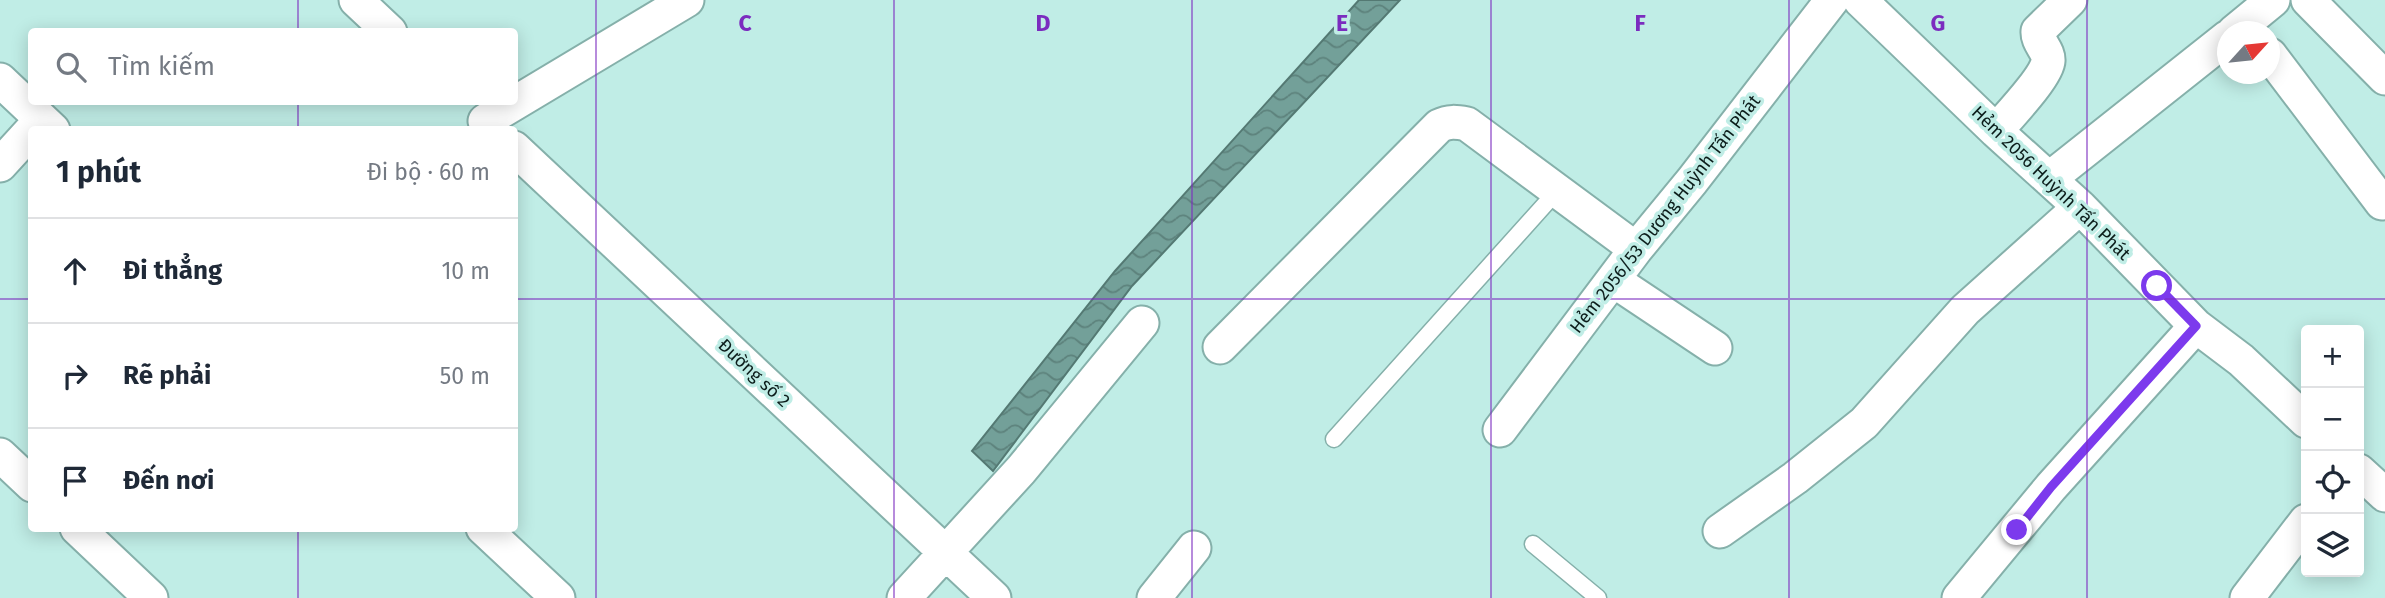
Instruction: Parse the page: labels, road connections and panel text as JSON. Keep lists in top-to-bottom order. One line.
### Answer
{"streets":{"street":["Hẻm 2056 Huỳnh Tấn Phát","Hẻm 2056/53 Dương Huỳnh Tấn Phát","Đường số 2"]},"north":"top right","page":{"search":"Tìm kiếm","heading":["1 phút","Đi bộ · 60 m"],"list":[["Đi thẳng","10 m"],["Rẽ phải","50 m"],"Đến nơi"],"map_buttons":["+","−"]},"grid":{"columns":["C","D","E","F","G"]}}
